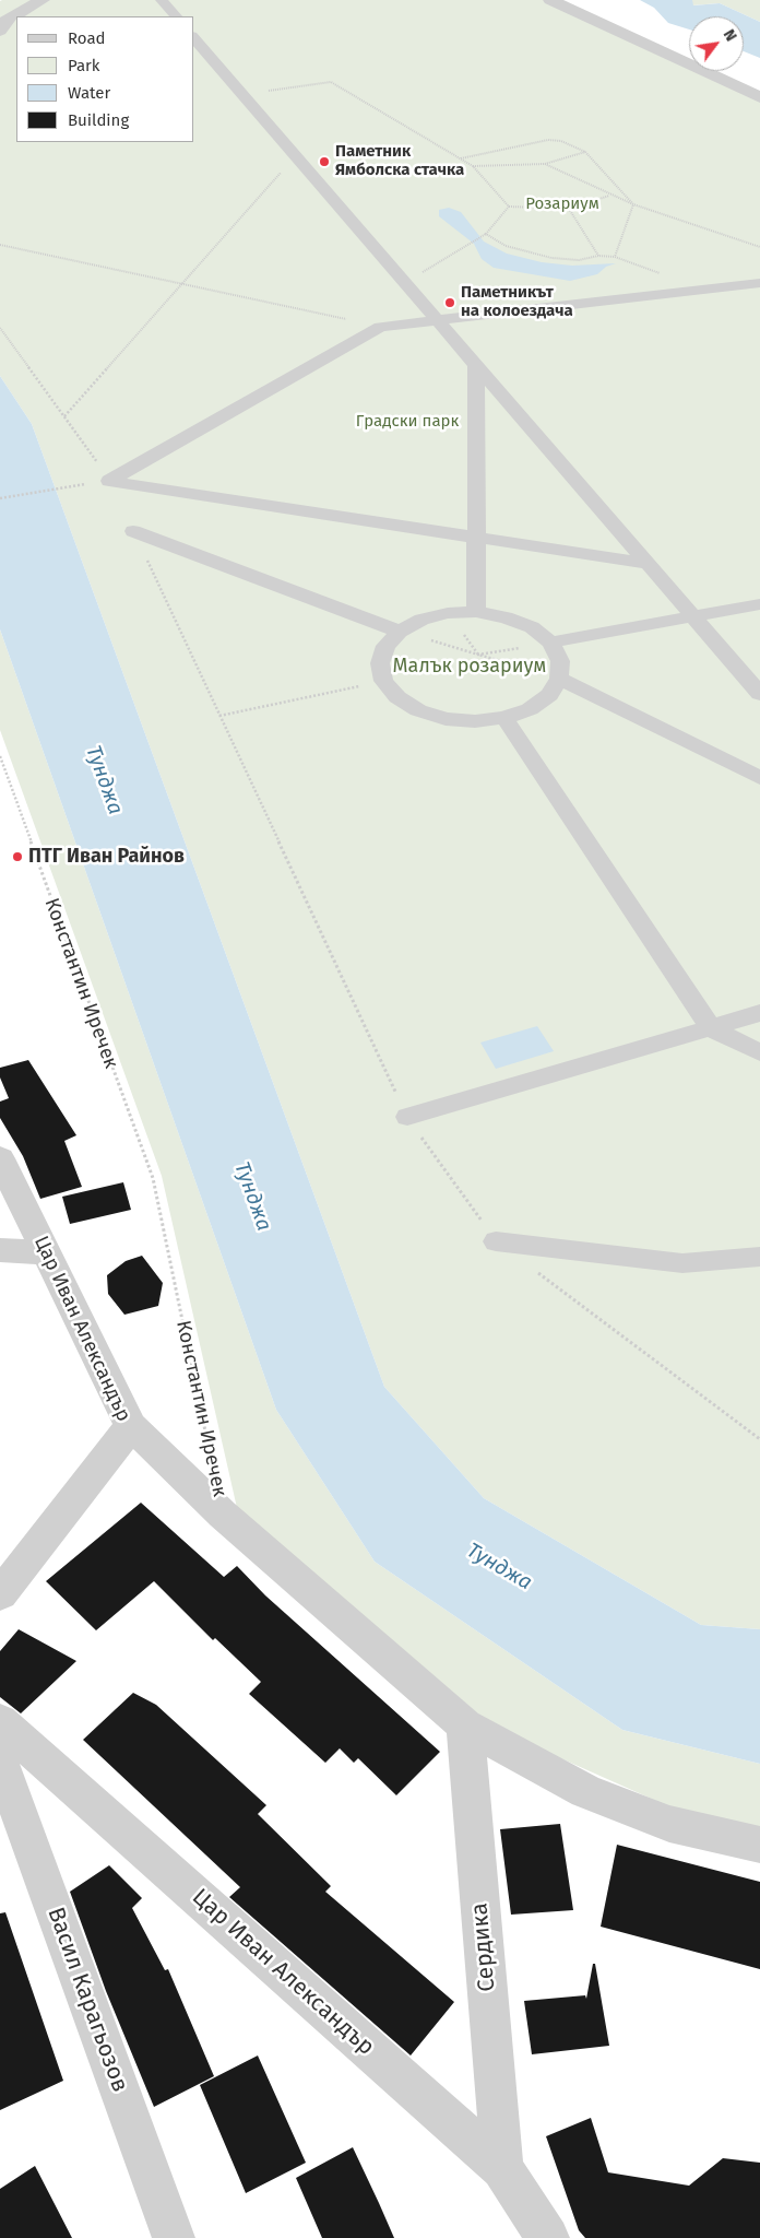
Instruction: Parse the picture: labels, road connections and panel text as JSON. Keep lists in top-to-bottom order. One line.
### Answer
{"streets":{"street":["Константин Иречек","Цар Иван Александър","Сердика","Васил Карагьозов"]},"crossings":[["Константин Иречек","Цар Иван Александър"],["Константин Иречек","Сердика"],["Цар Иван Александър","Сердика"]],"water":["Тунджа"],"parks":["Розариум","Градски парк","Малък розариум"],"places":["Паметник Ямболска стачка","Паметникът на колоездача","ПТГ Иван Райнов"],"legend":["Road","Park","Water","Building"],"north":"top right"}
